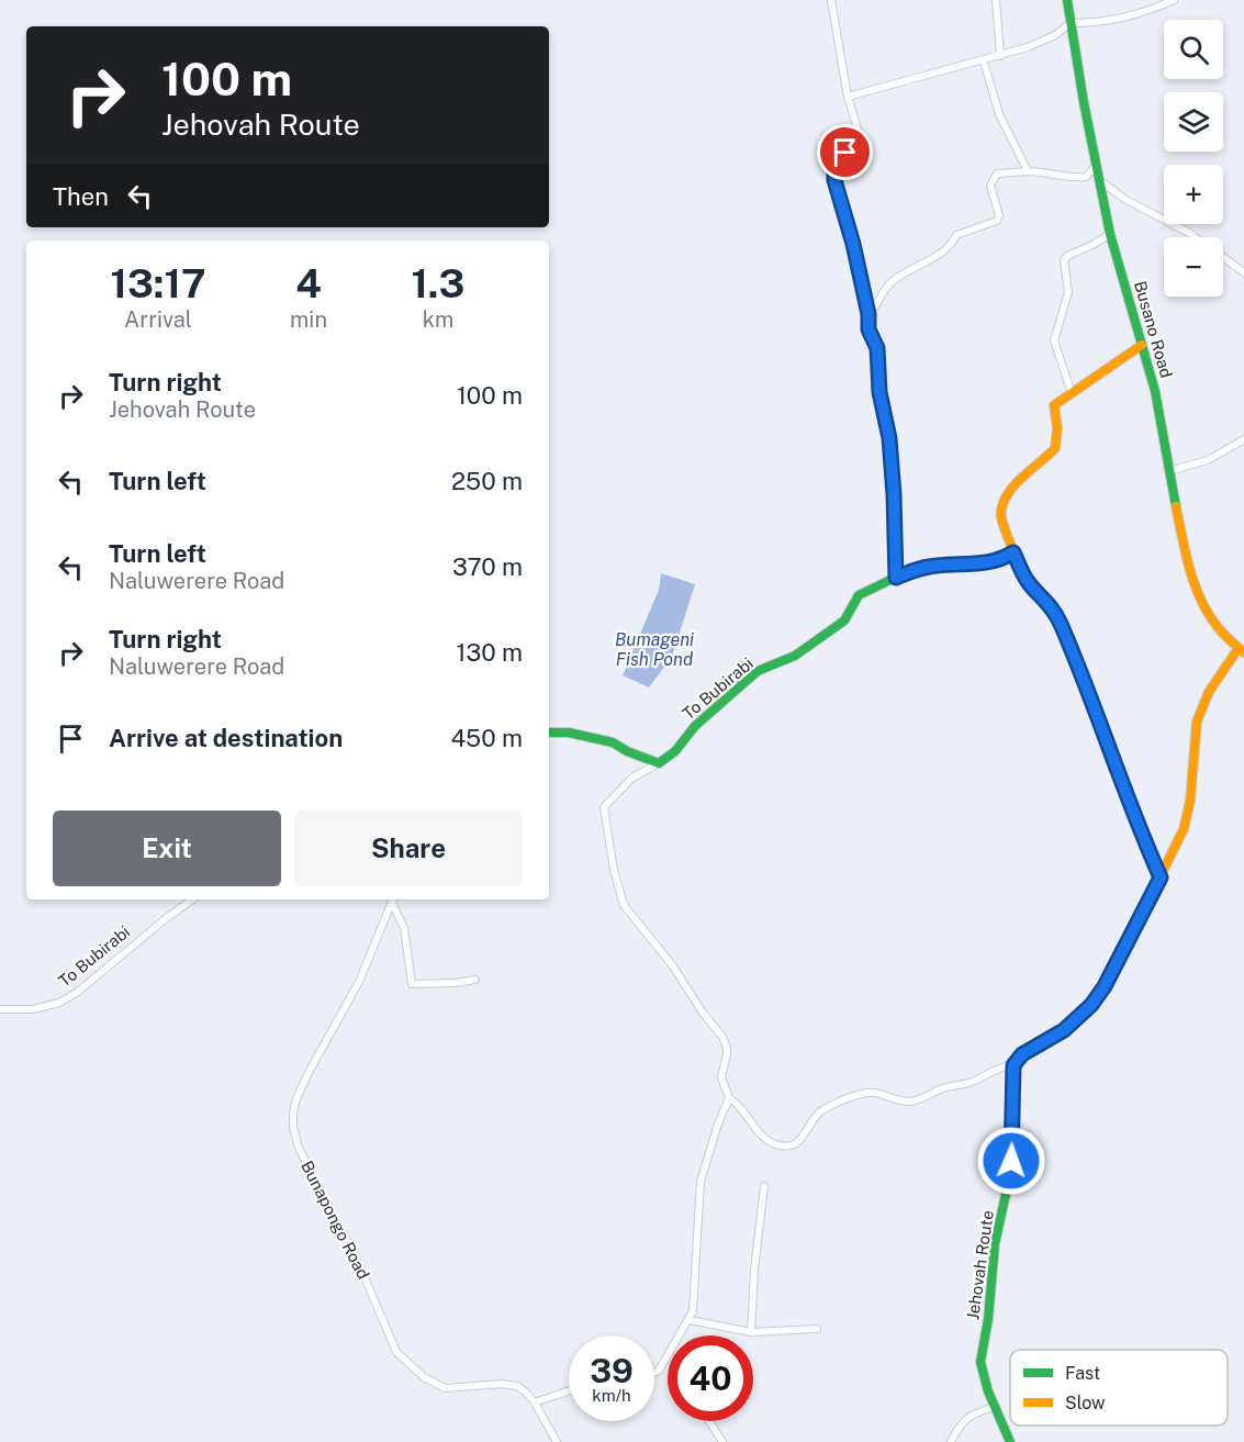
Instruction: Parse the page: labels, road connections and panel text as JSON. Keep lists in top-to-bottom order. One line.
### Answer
{"streets":{"street":["Busano Road","To Bubirabi","Bunapongo Road","Jehovah Route"]},"water":["Bumageni Fish Pond"],"legend":["Fast","Slow"],"page":{"map_buttons":["+","−"],"turn":["100 m","Jehovah Route"],"then":"Then","eta":["13:17","Arrival","4","min","1.3","km"],"list":[{"name":"Turn right","note":"Jehovah Route","value":"100 m"},{"name":"Turn left","value":"250 m"},{"name":"Turn left","note":"Naluwerere Road","value":"370 m"},{"name":"Turn right","note":"Naluwerere Road","value":"130 m"},{"name":"Arrive at destination","value":"450 m"}],"buttons":["Exit","Share"],"speed":"39 km/h","limit":"40"}}
